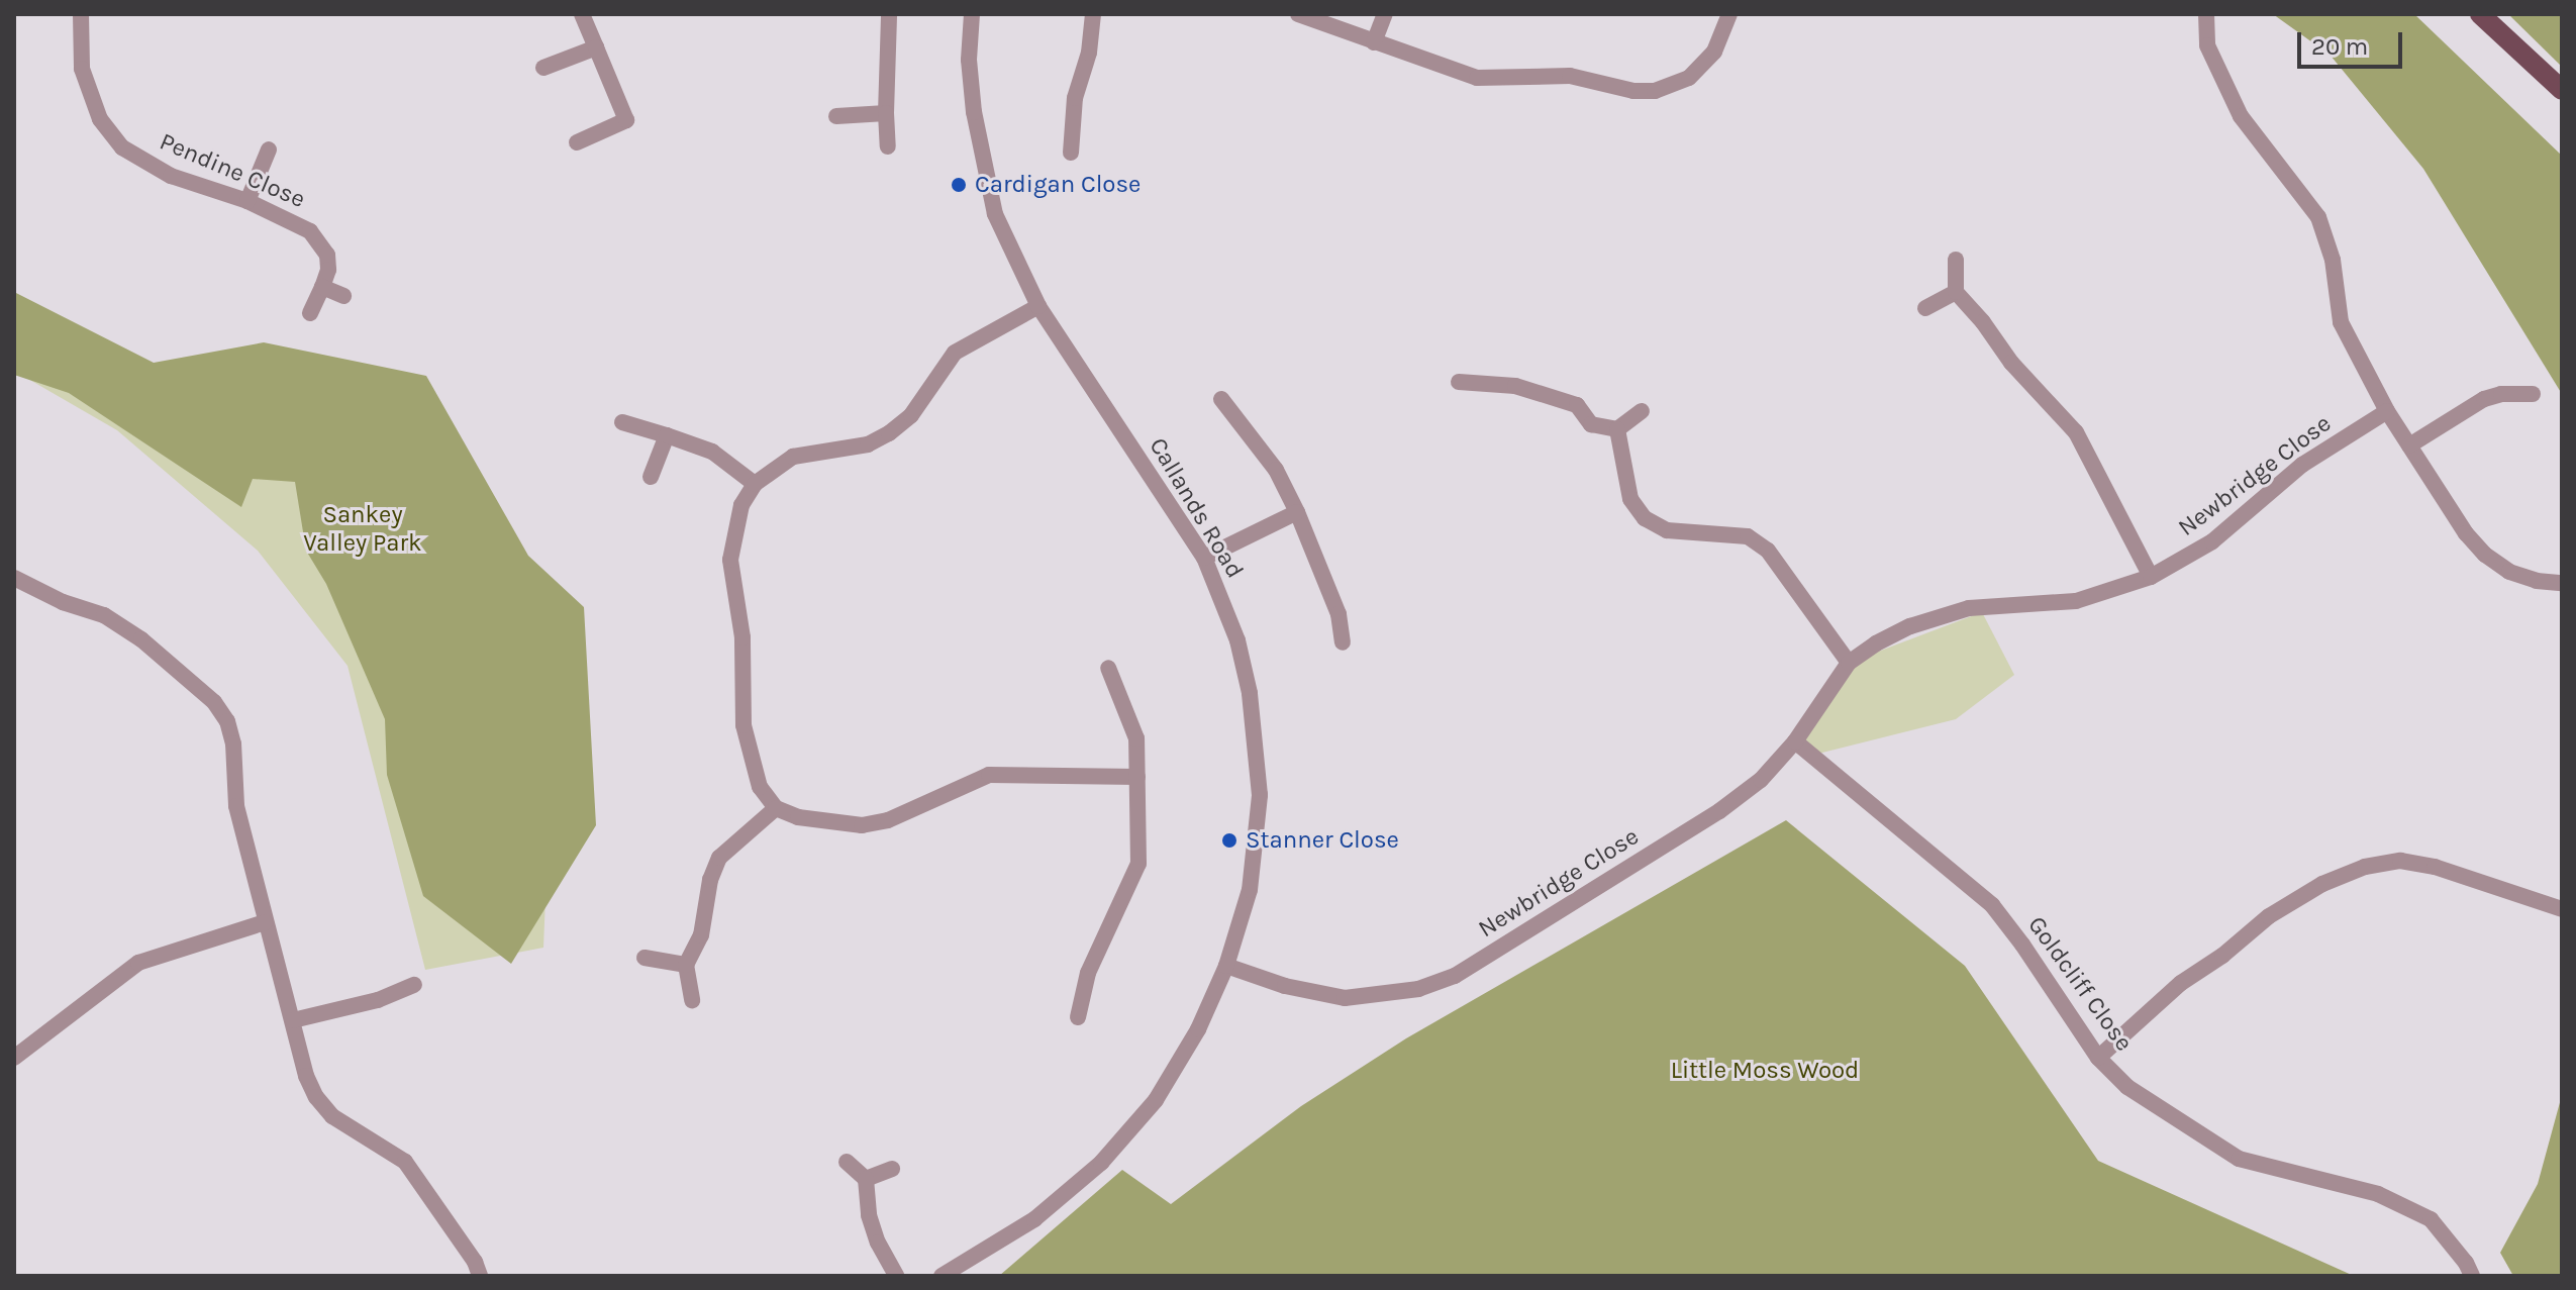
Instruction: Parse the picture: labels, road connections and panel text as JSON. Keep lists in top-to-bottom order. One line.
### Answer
{"streets":{"street":["Pendine Close","Newbridge Close","Callands Road","Goldcliff Close"]},"crossings":[["Newbridge Close","Callands Road"],["Newbridge Close","Goldcliff Close"]],"parks":["Sankey Valley Park","Little Moss Wood"],"places":["Cardigan Close","Stanner Close"],"scale_bar":"20 m"}
